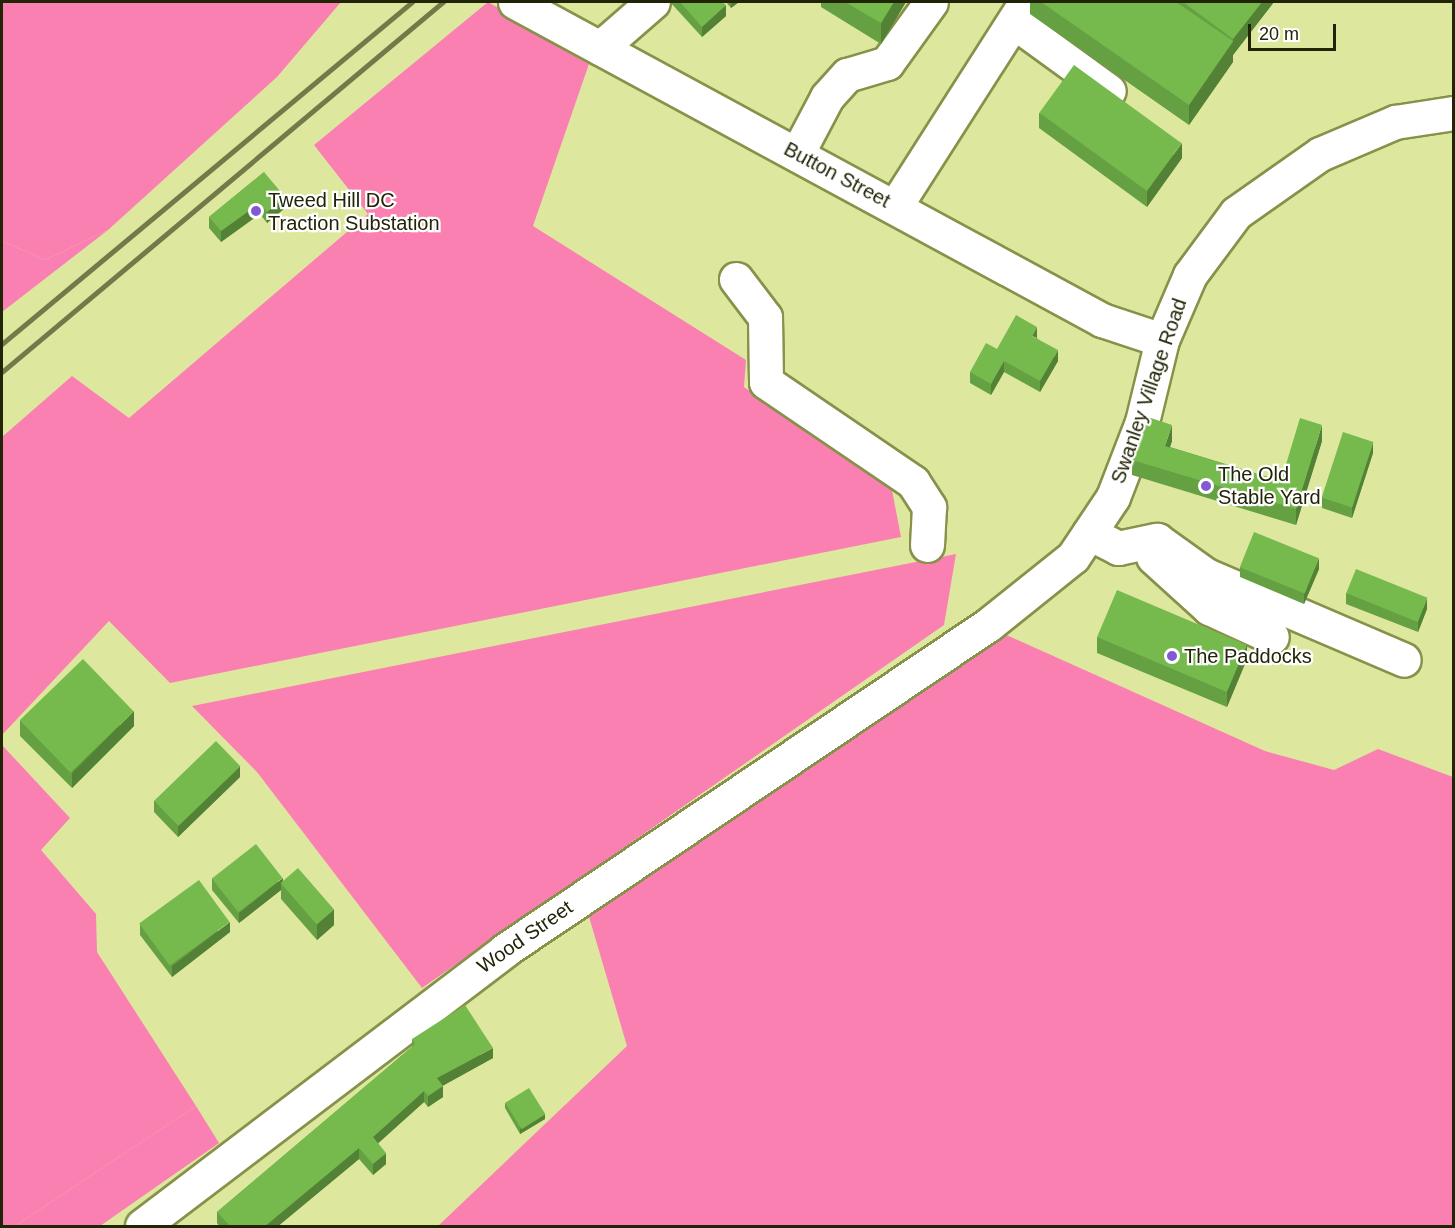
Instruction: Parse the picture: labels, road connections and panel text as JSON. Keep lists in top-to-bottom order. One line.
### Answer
{"streets":{"street":["Button Street","Swanley Village Road","Wood Street"]},"crossings":[["Button Street","Swanley Village Road"],["Swanley Village Road","Wood Street"]],"places":["Tweed Hill DC Traction Substation","The Old Stable Yard","The Paddocks"],"scale_bar":"20 m"}
